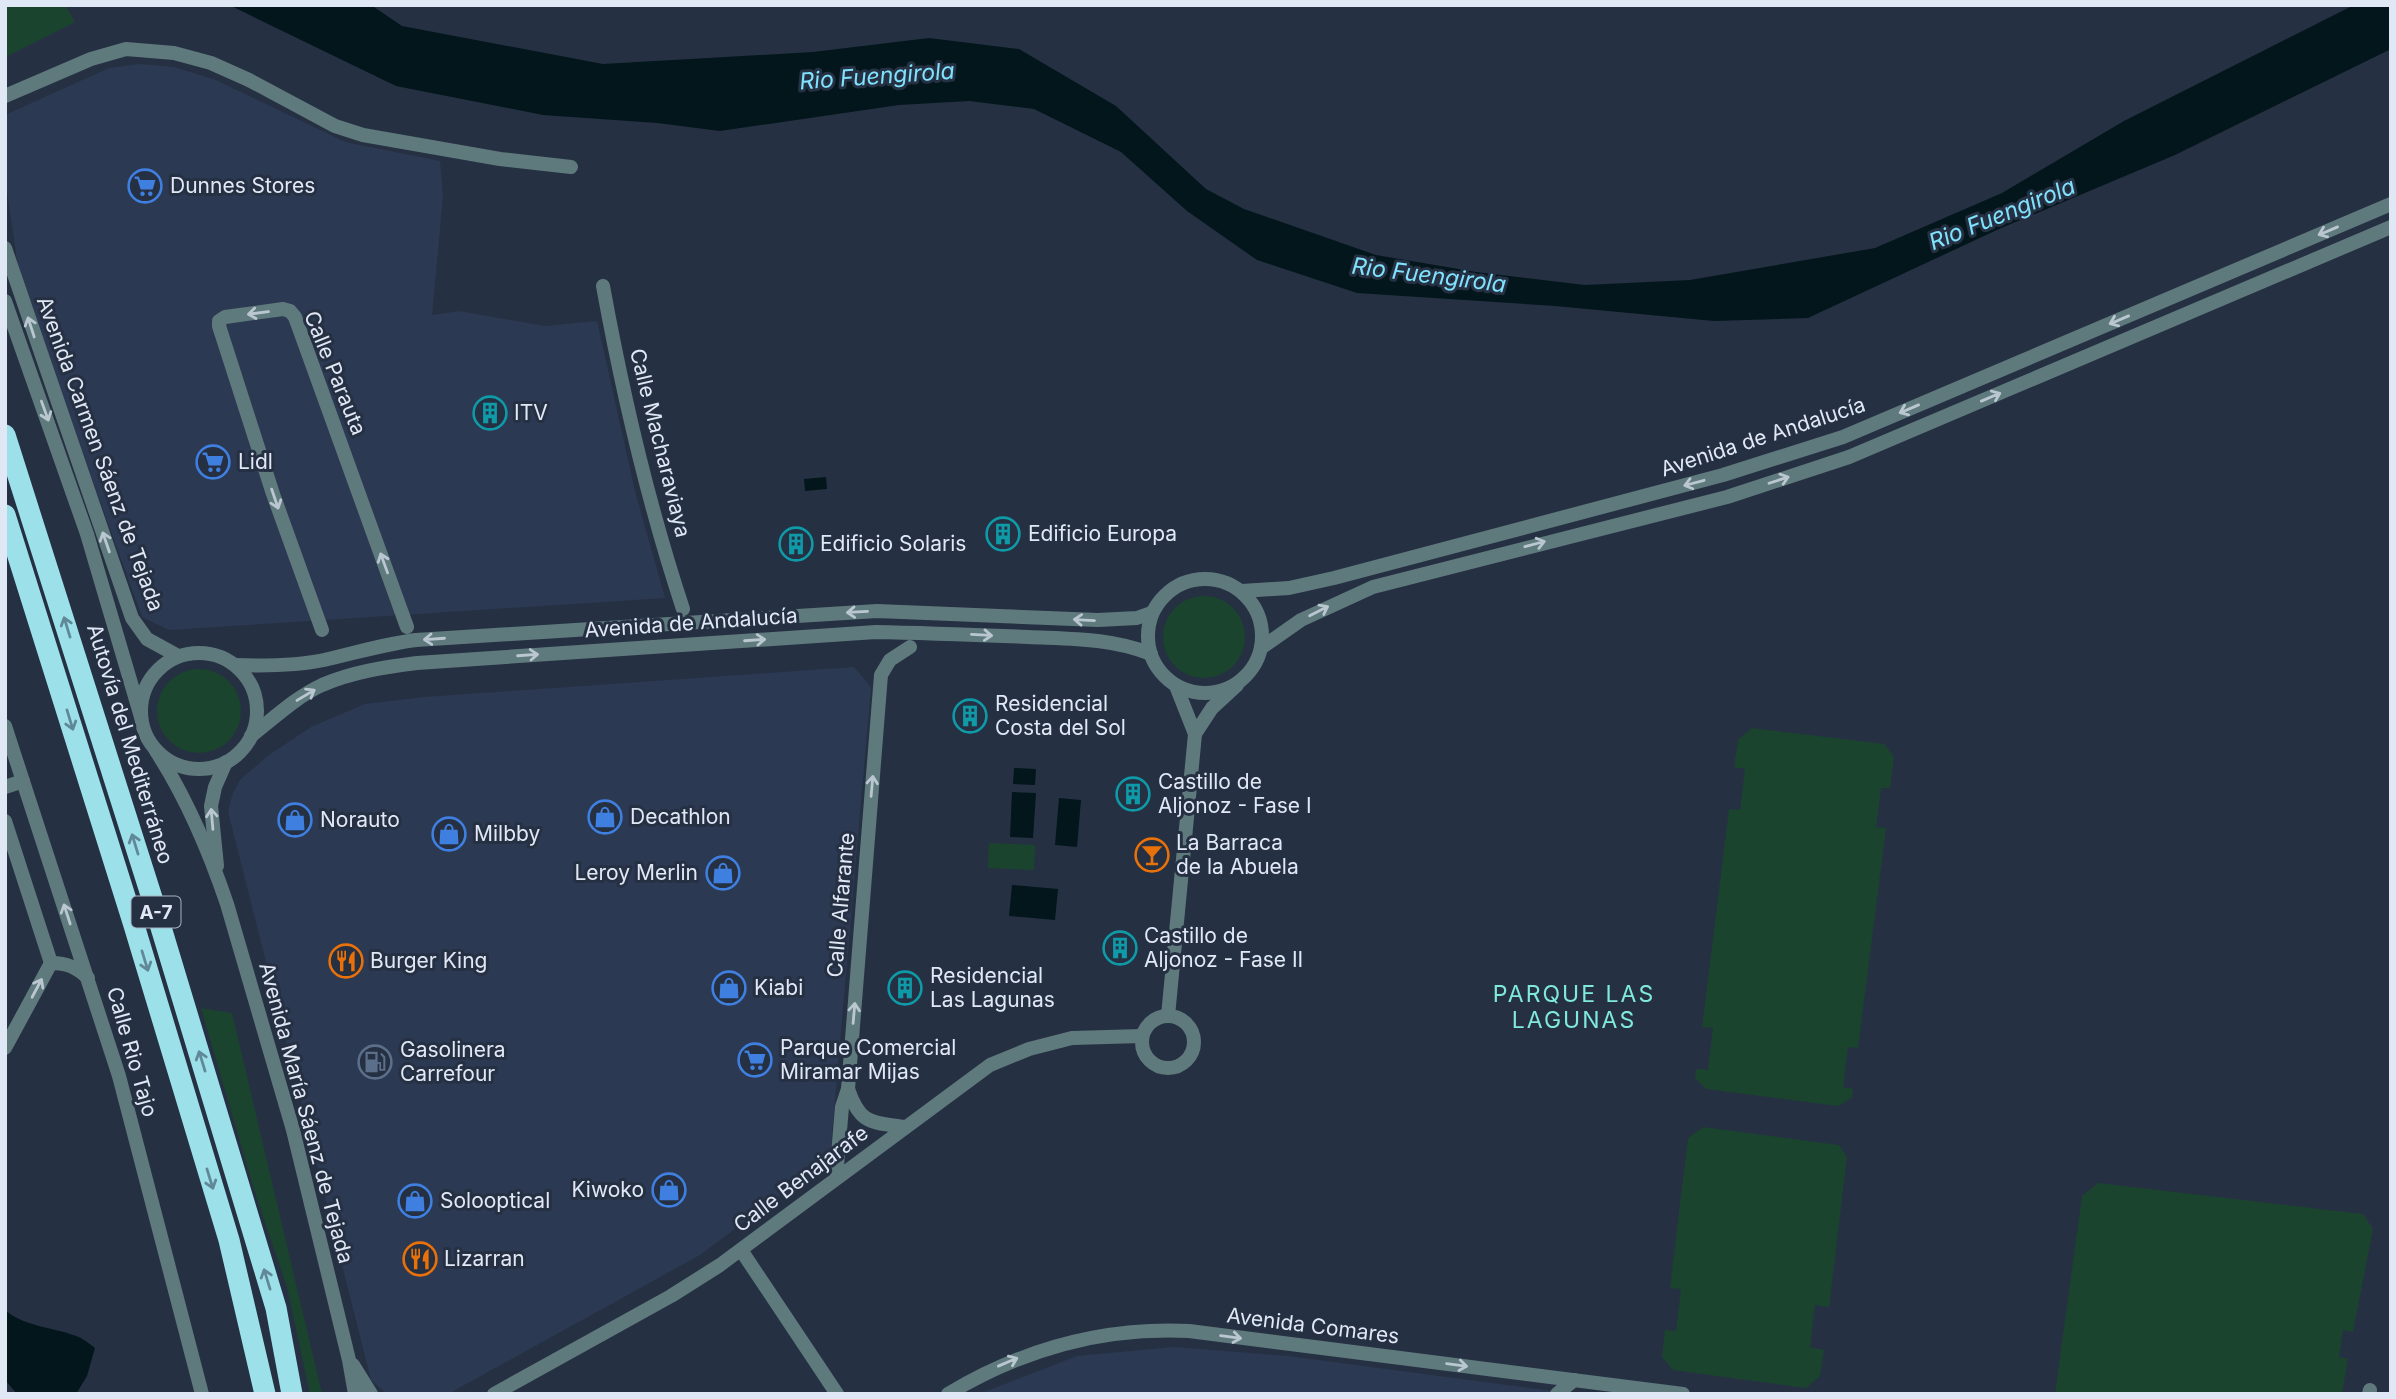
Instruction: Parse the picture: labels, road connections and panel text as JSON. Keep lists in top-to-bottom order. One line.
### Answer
{"streets":{"highway":["Autovía del Mediterráneo","A-7"],"street":["Calle Parauta","Avenida de Andalucía","Calle Macharaviaya","Avenida Carmen Sáenz de Tejada","Calle Alfarante","Calle Rio Tajo","Avenida María Sáenz de Tejada","Calle Benajarafe","Avenida Comares"]},"crossings":[["Avenida de Andalucía","Avenida Carmen Sáenz de Tejada"],["Avenida de Andalucía","Avenida María Sáenz de Tejada"],["Avenida Carmen Sáenz de Tejada","Avenida María Sáenz de Tejada"],["Calle Alfarante","Calle Benajarafe"]],"one_way":["Calle Alfarante","Avenida Comares"],"districts":["PARQUE LAS LAGUNAS"],"water":["Rio Fuengirola"],"places":{"supermarket":["Dunnes Stores","Lidl","Parque Comercial Miramar Mijas"],"building":["ITV","Edificio Europa","Edificio Solaris","Residencial Costa del Sol","Castillo de Aljonoz - Fase I","Castillo de Aljonoz - Fase II","Residencial Las Lagunas"],"shop":["Decathlon","Norauto","Milbby","Leroy Merlin","Kiabi","Kiwoko","Solooptical"],"bar":["La Barraca de la Abuela"],"restaurant":["Burger King","Lizarran"],"fuel station":["Gasolinera Carrefour"]}}
